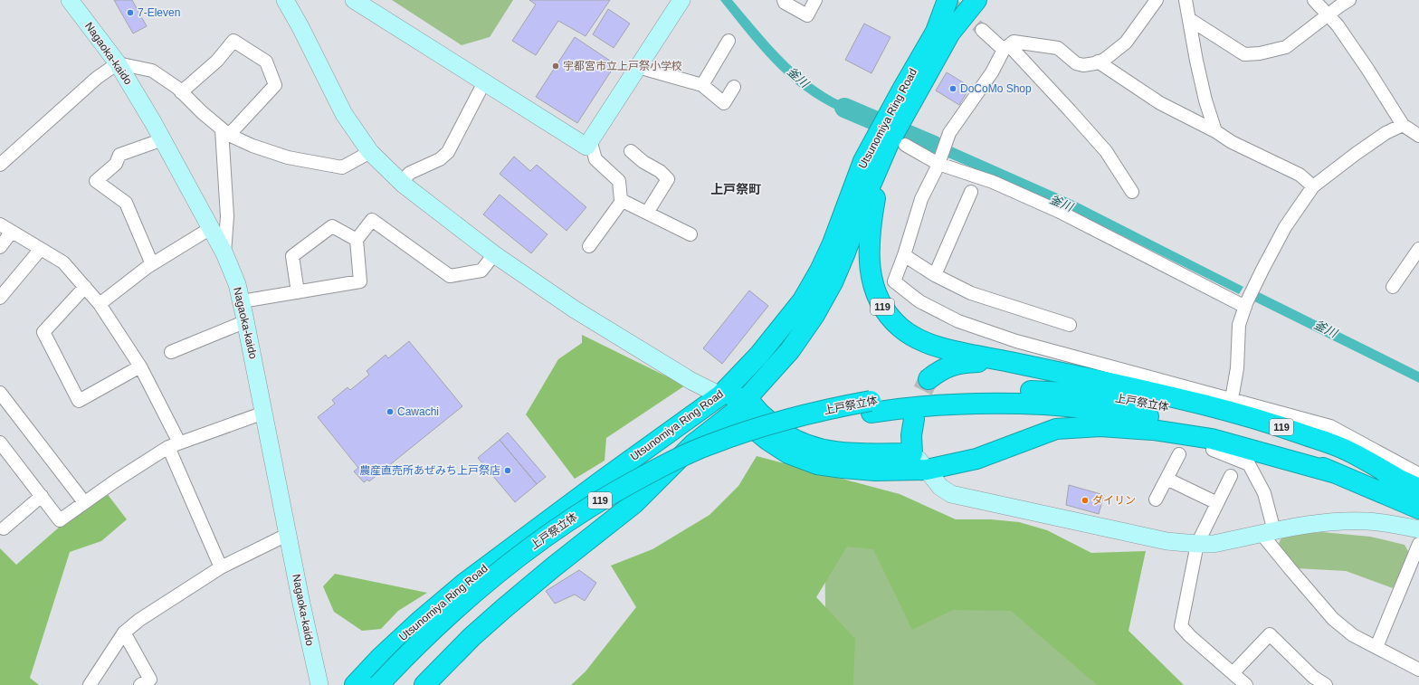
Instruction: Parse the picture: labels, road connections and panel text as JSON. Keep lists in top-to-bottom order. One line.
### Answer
{"streets":{"highway":["Utsunomiya Ring Road","119","上戸祭立体"],"street":["Nagaoka-kaido"]},"crossings":[["Utsunomiya Ring Road","119"],["119","上戸祭立体"]],"districts":["上戸祭町"],"water":["釜川"],"places":["7-Eleven","宇都宮市立上戸祭小学校","DoCoMo Shop","Cawachi","農産直売所あぜみち上戸祭店","ダイリン"]}
